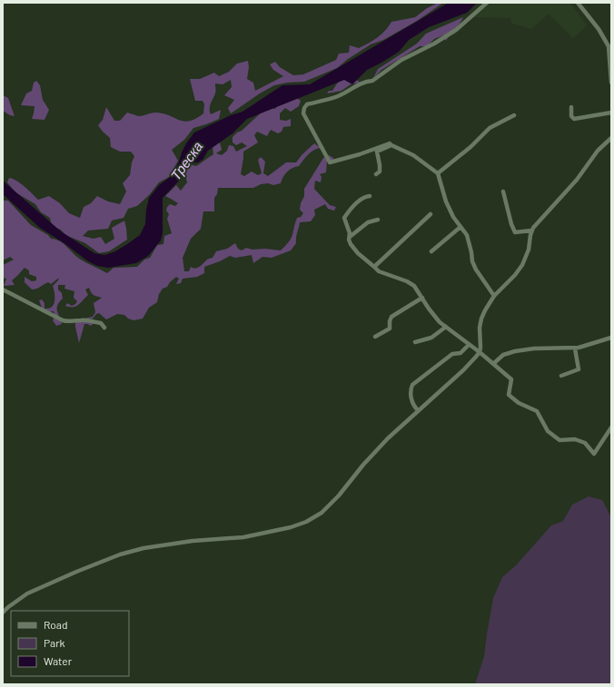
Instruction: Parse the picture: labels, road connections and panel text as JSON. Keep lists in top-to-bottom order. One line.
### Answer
{"water":["Треска"],"legend":["Road","Park","Water"]}
